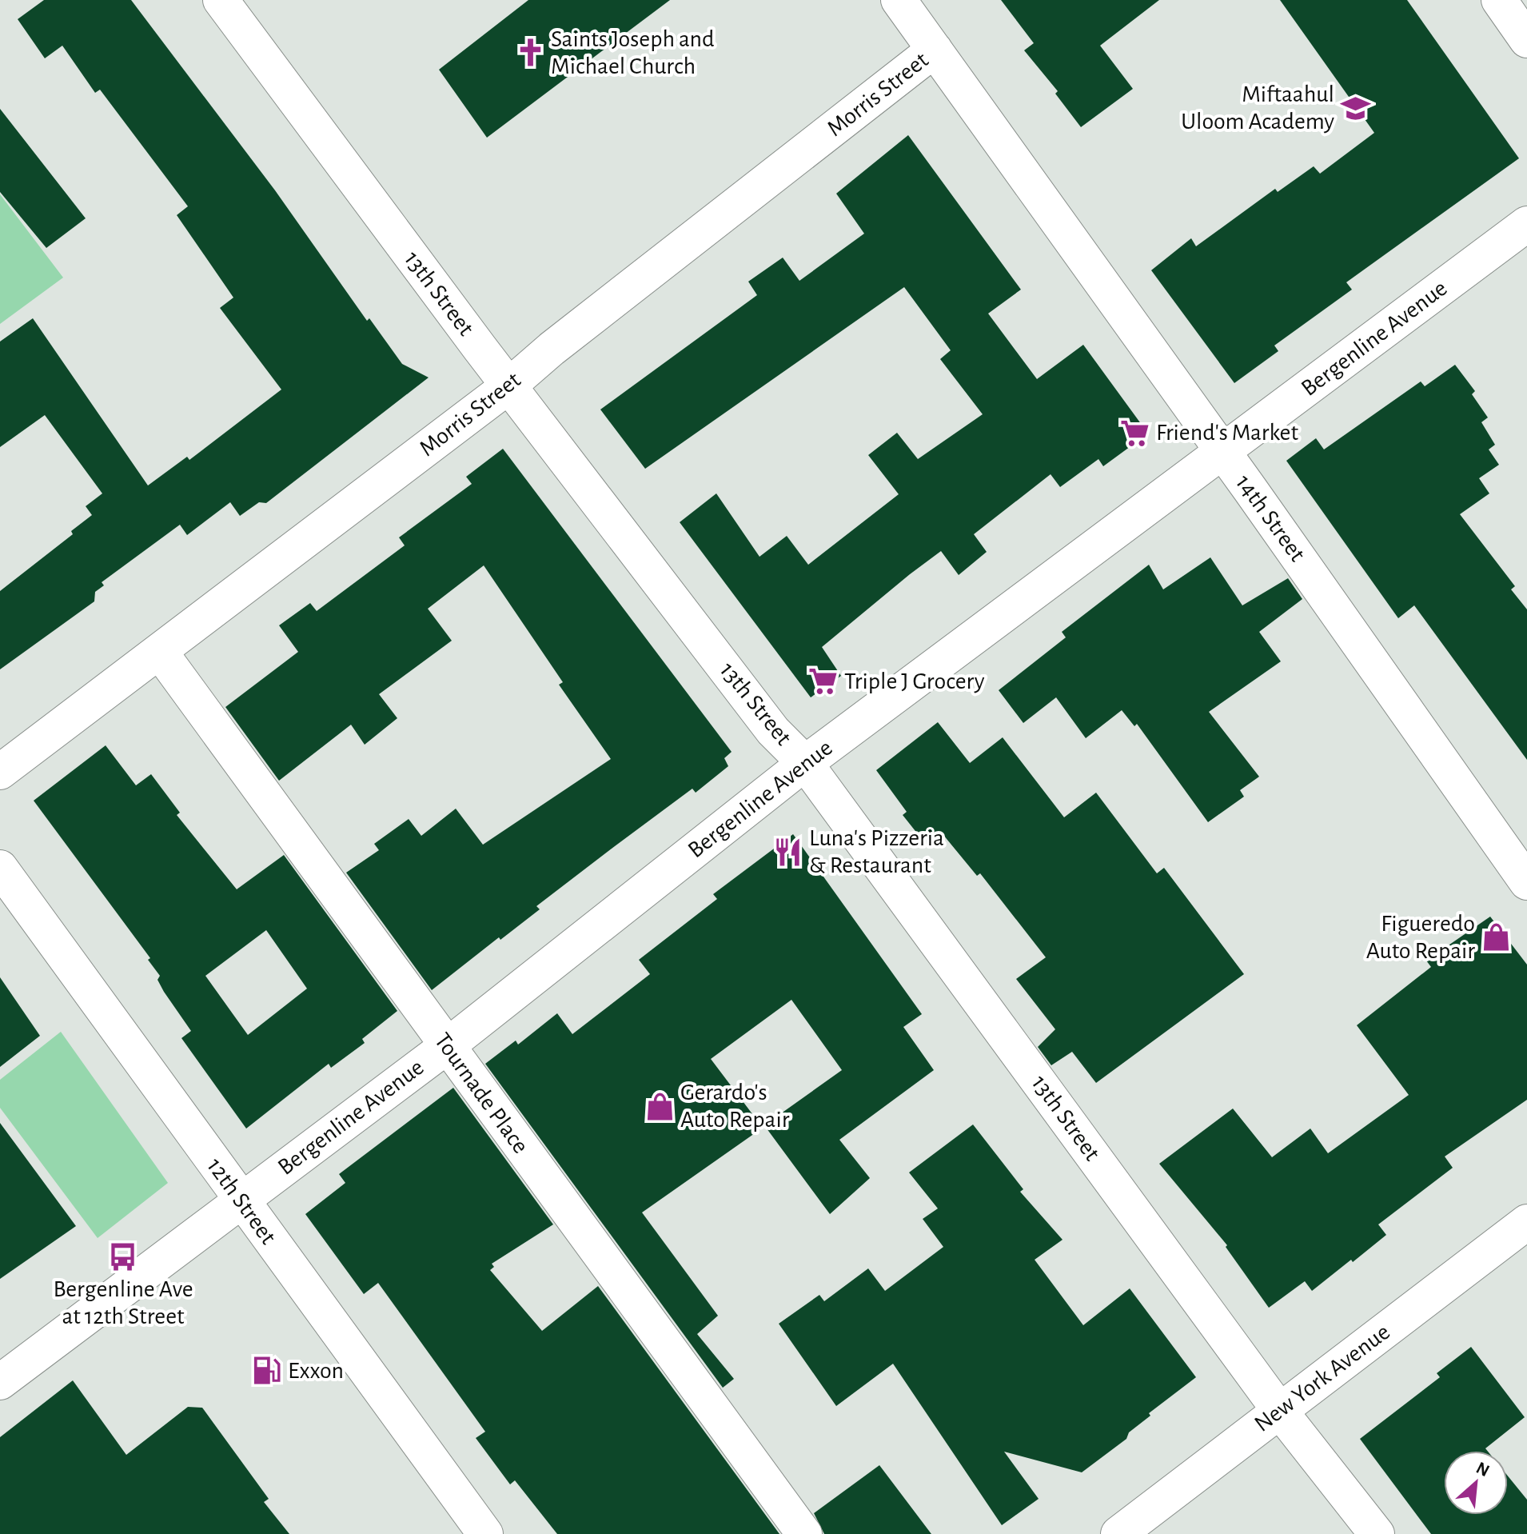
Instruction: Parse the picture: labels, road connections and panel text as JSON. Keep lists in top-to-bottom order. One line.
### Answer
{"streets":{"street":["Morris Street","13th Street","Bergenline Avenue","14th Street","Tournade Place","12th Street","New York Avenue"]},"crossings":[["Morris Street","13th Street"],["Morris Street","14th Street"],["Morris Street","Tournade Place"],["13th Street","Bergenline Avenue"],["13th Street","New York Avenue"],["Bergenline Avenue","14th Street"],["Bergenline Avenue","Tournade Place"],["Bergenline Avenue","12th Street"]],"places":{"church":["Saints Joseph and Michael Church"],"school or university":["Miftaahul Uloom Academy"],"supermarket":["Friend's Market","Triple J Grocery"],"restaurant":["Luna's Pizzeria & Restaurant"],"shop":["Figueredo Auto Repair","Gerardo's Auto Repair"],"bus stop":["Bergenline Ave at 12th Street"],"fuel station":["Exxon"]},"north":"top right"}
